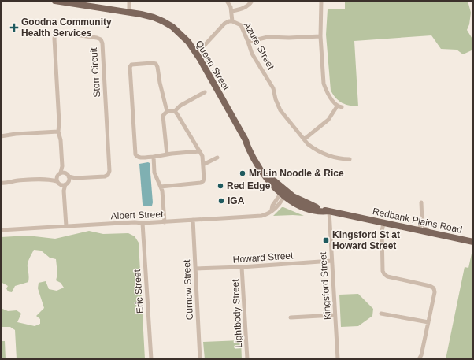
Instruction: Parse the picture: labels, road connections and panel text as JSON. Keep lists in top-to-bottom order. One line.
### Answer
{"streets":{"main road":["Queen Street","Redbank Plains Road"],"street":["Azure Street","Storr Circuit","Albert Street","Howard Street","Kingsford Street","Curnow Street","Eric Street","Lightbody Street"]},"crossings":[["Azure Street","Queen Street"],["Queen Street","Albert Street"],["Queen Street","Redbank Plains Road"],["Queen Street","Kingsford Street"],["Albert Street","Curnow Street"],["Albert Street","Eric Street"],["Howard Street","Kingsford Street"],["Howard Street","Curnow Street"],["Howard Street","Lightbody Street"]],"places":{"health":["Goodna Community Health Services"],"other":["Mr Lin Noodle & Rice","Red Edge","IGA"],"transit":["Kingsford St at Howard Street"]}}
